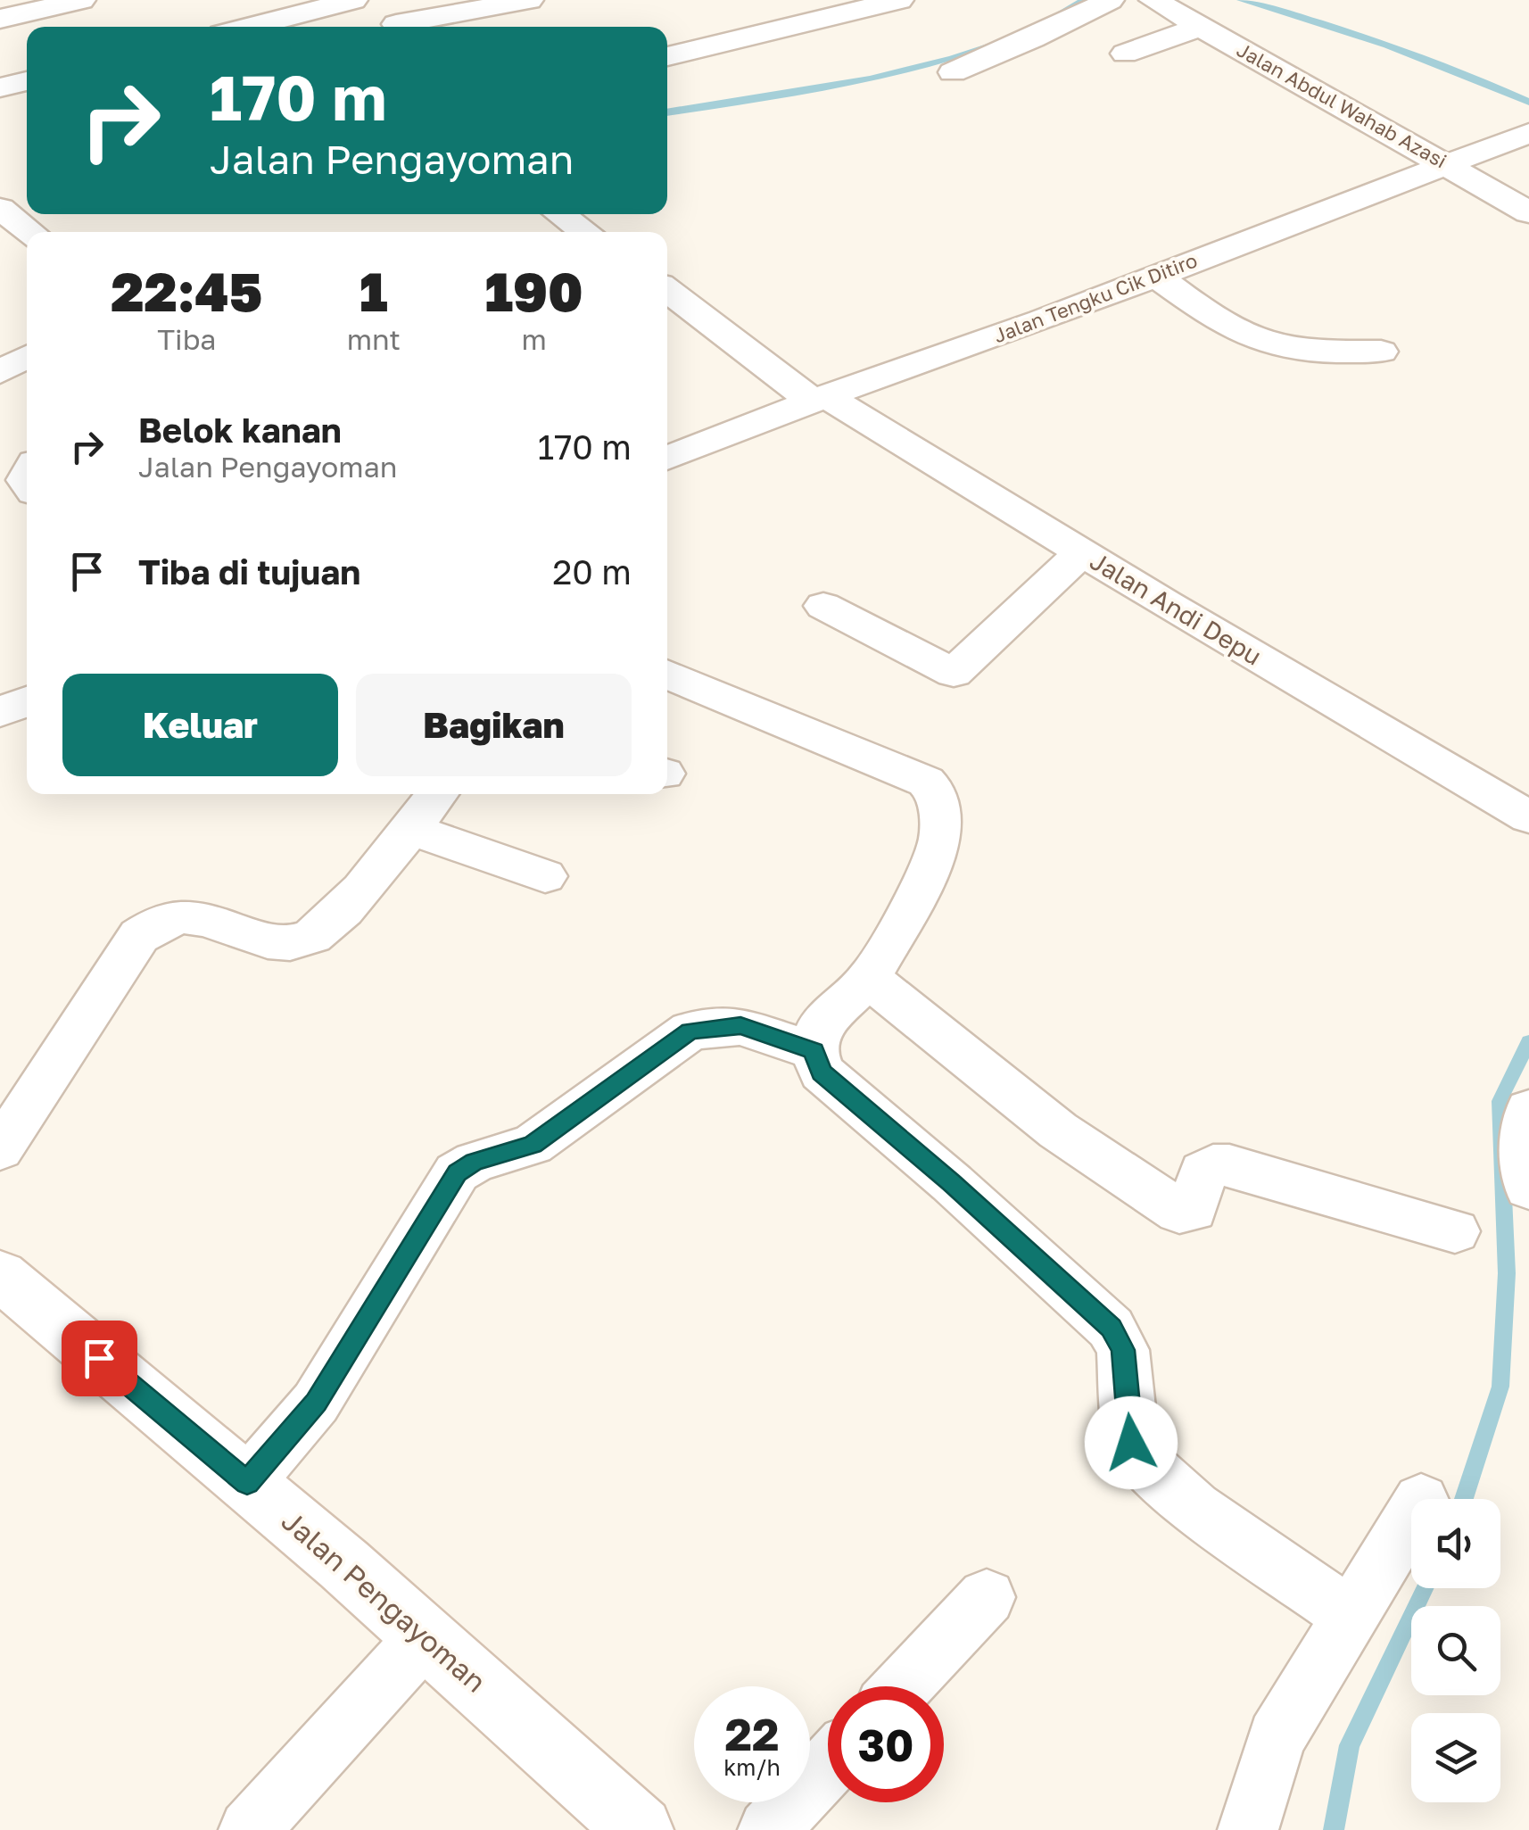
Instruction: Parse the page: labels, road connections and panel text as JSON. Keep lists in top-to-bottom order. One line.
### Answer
{"streets":{"street":["Jalan Abdul Wahab Azasi","Jalan Tengku Cik Ditiro","Jalan Andi Depu","Jalan Pengayoman"]},"crossings":[["Jalan Abdul Wahab Azasi","Jalan Tengku Cik Ditiro"],["Jalan Tengku Cik Ditiro","Jalan Andi Depu"]],"page":{"turn":["170 m","Jalan Pengayoman"],"eta":["22:45","Tiba","1","mnt","190","m"],"list":[{"name":"Belok kanan","note":"Jalan Pengayoman","value":"170 m"},{"name":"Tiba di tujuan","value":"20 m"}],"buttons":["Keluar","Bagikan"],"speed":"22 km/h","limit":"30"}}
